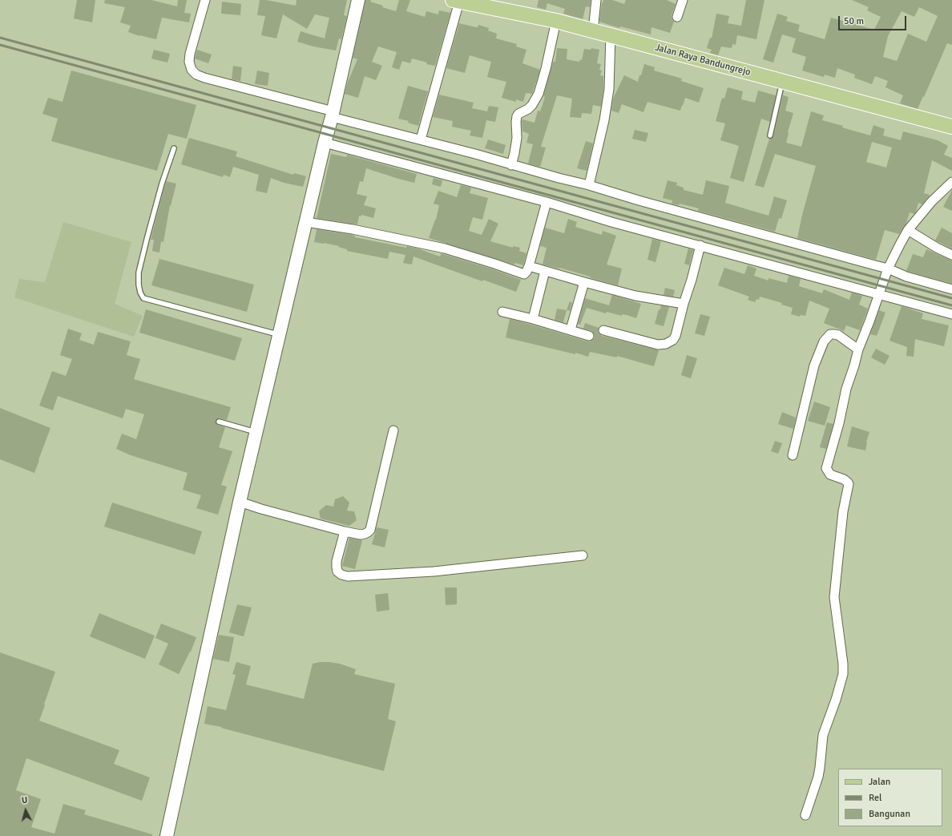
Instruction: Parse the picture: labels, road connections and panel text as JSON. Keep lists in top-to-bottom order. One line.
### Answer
{"streets":{"main road":["Jalan Raya Bandungrejo"]},"legend":["Jalan","Rel","Bangunan"],"scale_bar":"50 m","north":"top"}
